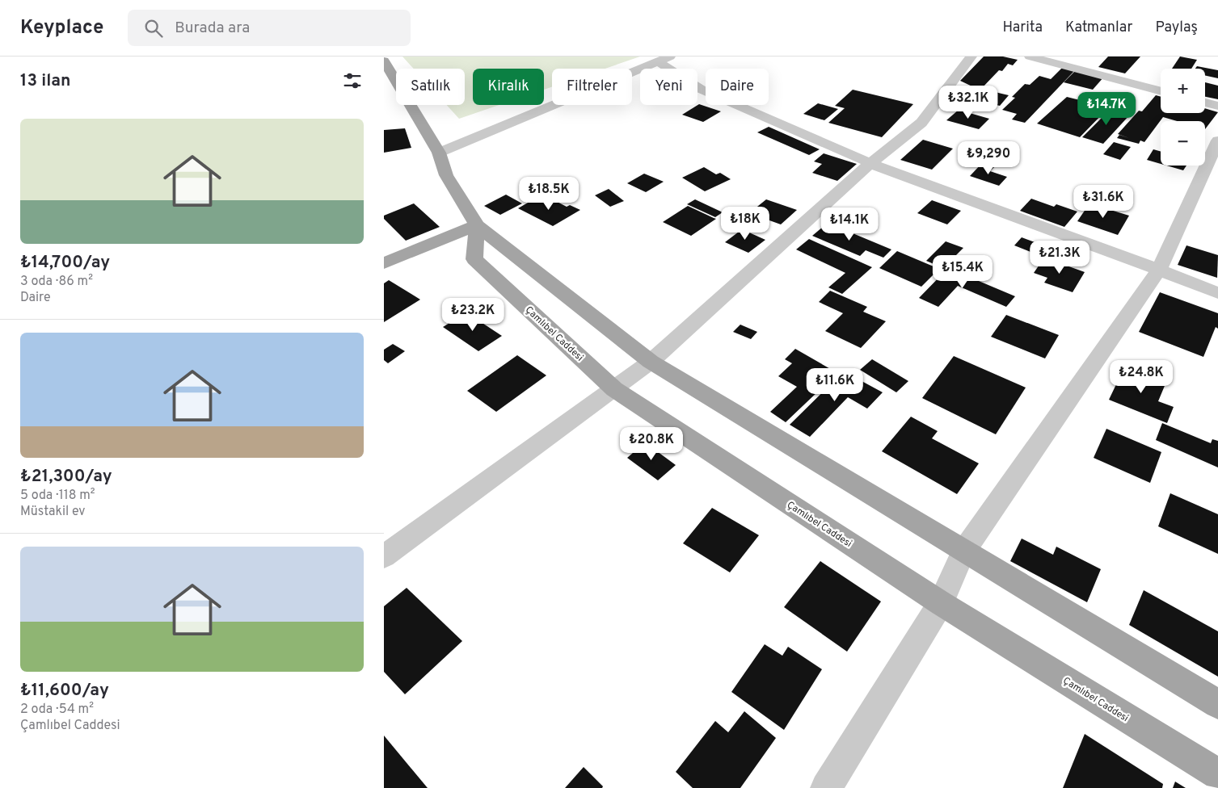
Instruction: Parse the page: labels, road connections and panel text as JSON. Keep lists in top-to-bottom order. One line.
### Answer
{"streets":{"main road":["Çamlıbel Caddesi"]},"page":{"header":"Keyplace","search":"Burada ara","nav":["Harita","Katmanlar","Paylaş"],"heading":"13 ilan","map_buttons":["+","−"],"chip":["Satılık","Kiralık","Filtreler","Yeni","Daire"],"price":["₺32.1K","₺14.7K","₺9,290","₺18.5K","₺31.6K","₺18K","₺14.1K","₺21.3K","₺15.4K","₺23.2K","₺24.8K","₺11.6K","₺20.8K"],"list":[{"name":"₺14,700/ay","note":"3 oda · 86 m² · Daire"},{"name":"₺21,300/ay","note":"5 oda · 118 m² · Müstakil ev"},{"name":"₺11,600/ay","note":"2 oda · 54 m² · Çamlıbel Caddesi"}]}}
